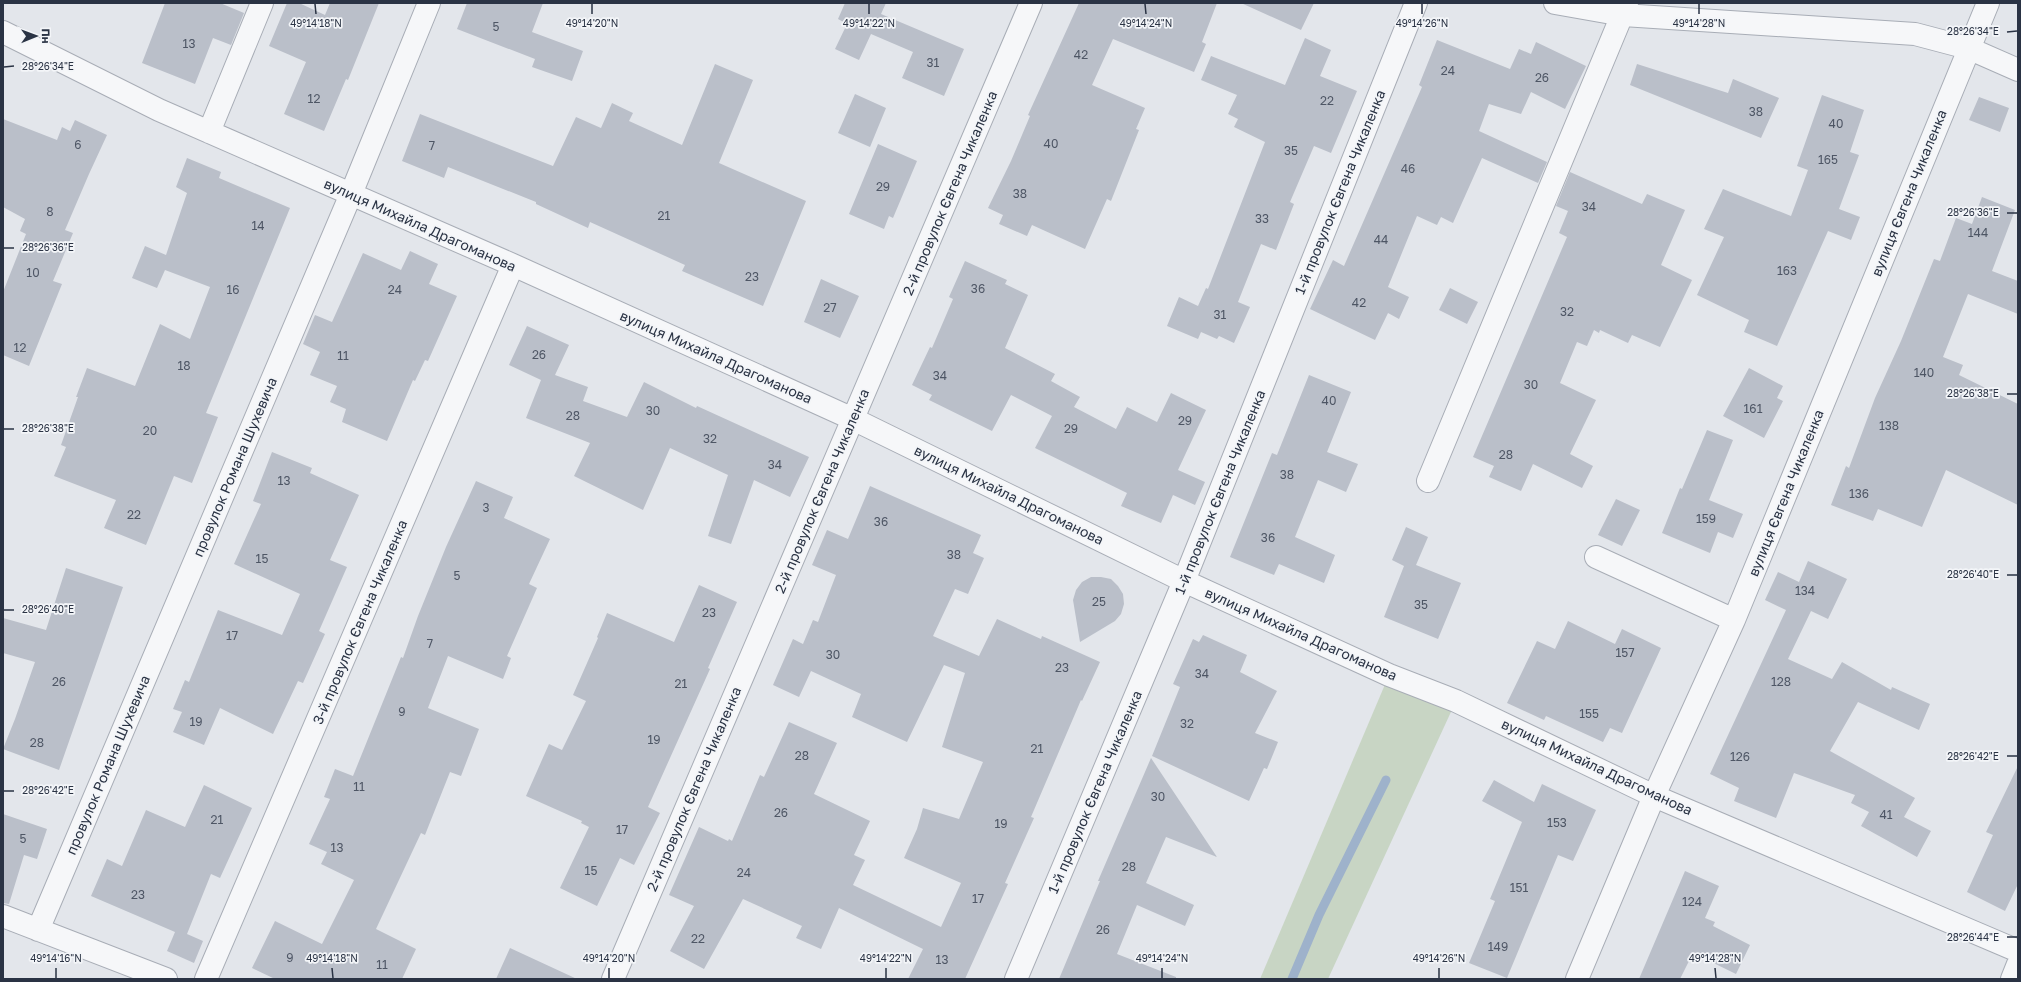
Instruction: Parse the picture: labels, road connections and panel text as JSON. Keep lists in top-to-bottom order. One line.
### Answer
{"streets":{"street":["1-й провулок Євгена Чикаленка","2-й провулок Євгена Чикаленка","вулиця Євгена Чикаленка","вулиця Михайла Драгоманова","провулок Романа Шухевича","3-й провулок Євгена Чикаленка"]},"crossings":[["1-й провулок Євгена Чикаленка","вулиця Михайла Драгоманова"],["2-й провулок Євгена Чикаленка","вулиця Михайла Драгоманова"],["вулиця Євгена Чикаленка","вулиця Михайла Драгоманова"],["вулиця Михайла Драгоманова","провулок Романа Шухевича"],["вулиця Михайла Драгоманова","3-й провулок Євгена Чикаленка"]],"house_numbers":["5","13","42","31","24","26","12","22","38","40","40","6","7","35","165","46","29","38","34","8","21","33","14","144","44","163","10","23","36","16","24","42","27","32","31","12","26","11","18","140","34","30","40","161","30","28","29","138","29","20","32","28","34","38","13","136","3","22","159","36","36","38","15","5","134","25","35","23","17","7","157","30","23","34","26","128","21","9","155","19","32","19","28","21","28","126","11","30","26","41","21","153","19","17","5","13","28","15","24","151","23","17","124","26","22","149","9","13","11"],"north":"right","coordinates":["49°14'18\"N","49°14'20\"N","49°14'22\"N","49°14'24\"N","49°14'26\"N","49°14'28\"N","28°26'34\"E","28°26'36\"E","28°26'38\"E","28°26'40\"E","28°26'42\"E","28°26'44\"E","49°14'16\"N"]}
